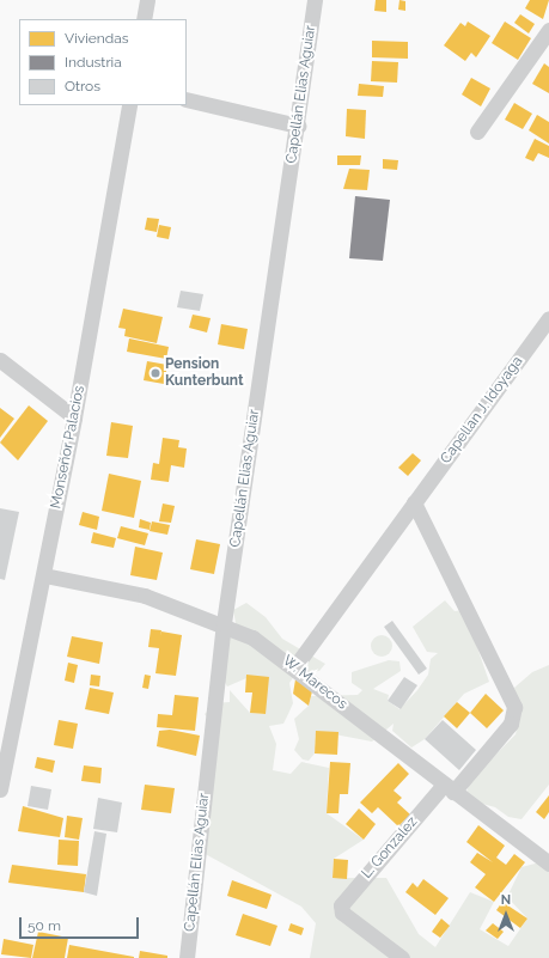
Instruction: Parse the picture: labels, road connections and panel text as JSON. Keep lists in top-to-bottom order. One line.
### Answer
{"streets":{"street":["Capellán Elias Aguiar","Capellan J. Idoyaga","Monseñor Palacios","W. Marecos","L. Gonzalez"]},"crossings":[["Capellán Elias Aguiar","W. Marecos"],["Capellan J. Idoyaga","W. Marecos"],["Capellan J. Idoyaga","L. Gonzalez"],["Monseñor Palacios","W. Marecos"],["W. Marecos","L. Gonzalez"]],"places":["Pension Kunterbunt"],"legend":["Viviendas","Industria","Otros"],"scale_bar":"50 m","north":"top"}
